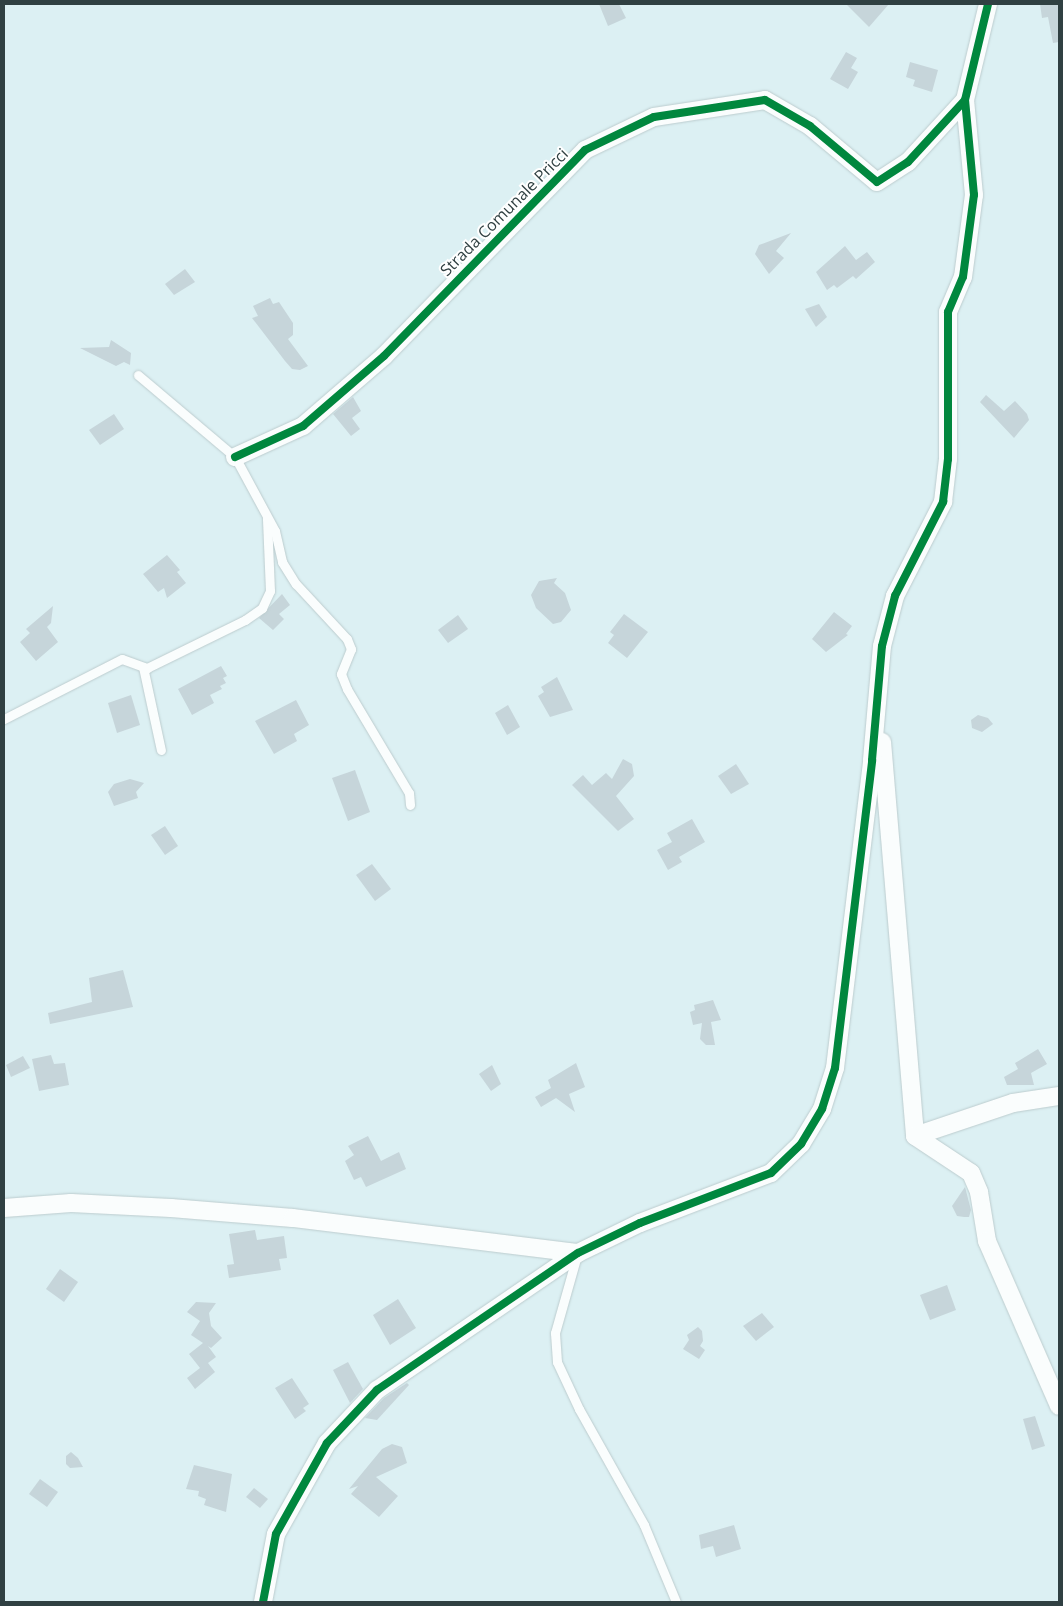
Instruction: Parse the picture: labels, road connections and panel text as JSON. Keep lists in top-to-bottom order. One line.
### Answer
{"streets":{"street":["Strada Comunale Pricci"]}}
